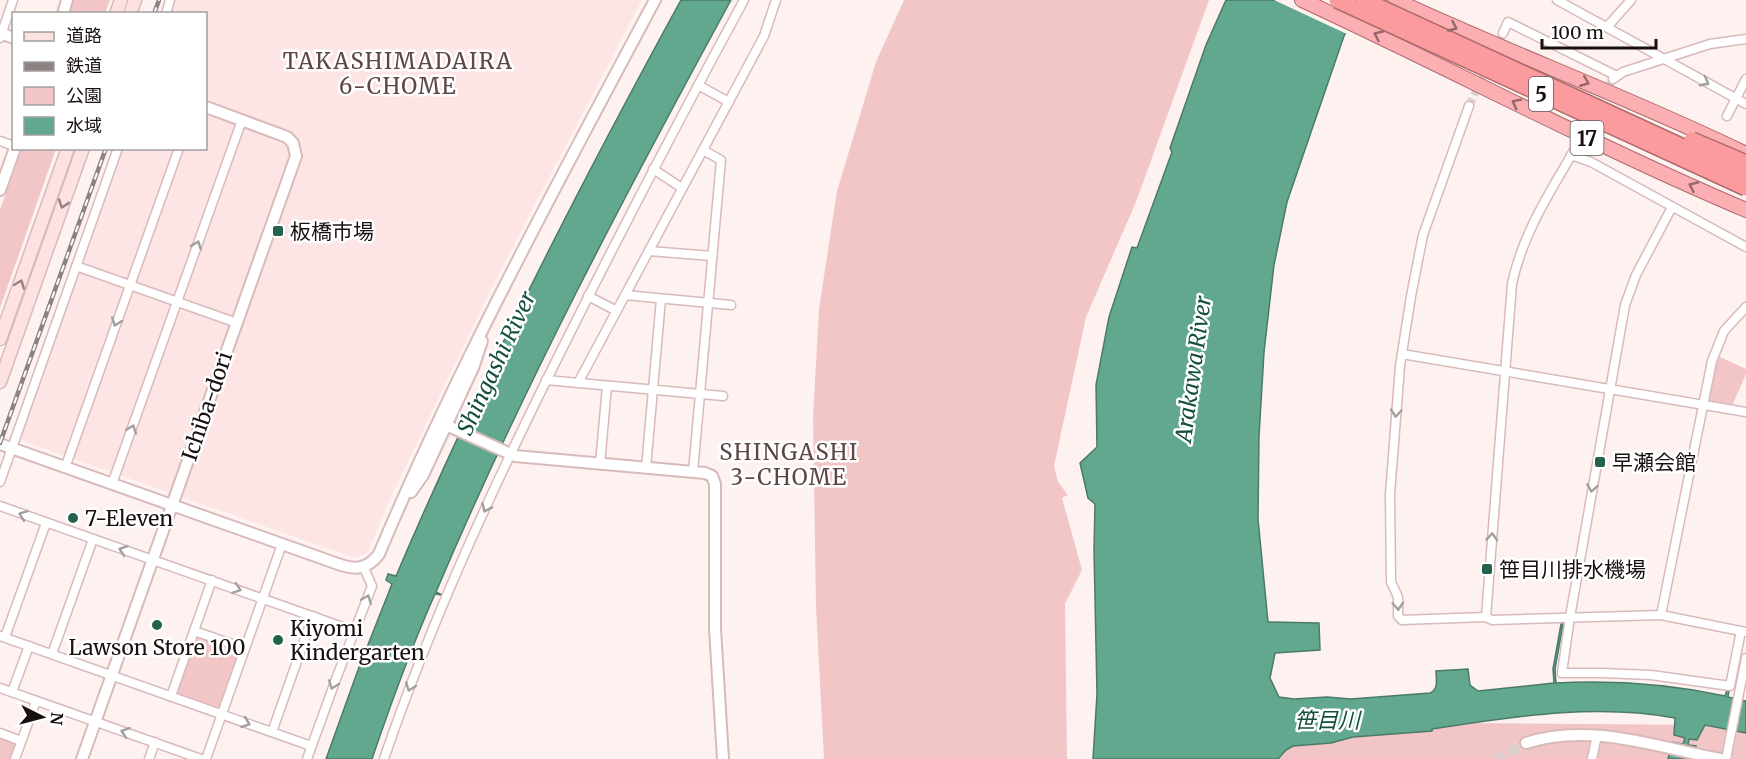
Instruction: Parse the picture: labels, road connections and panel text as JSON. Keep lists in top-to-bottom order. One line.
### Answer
{"streets":{"highway":["5","17"],"street":["Ichiba-dori"]},"districts":["TAKASHIMADAIRA 6-CHOME","SHINGASHI 3-CHOME"],"water":["Shingashi River","Arakawa River","笹目川"],"places":{"transit":["板橋市場","早瀬会館","笹目川排水機場"],"other":["7-Eleven","Lawson Store 100","Kiyomi Kindergarten"]},"legend":["道路","鉄道","公園","水域"],"scale_bar":"100 m","north":"right"}
